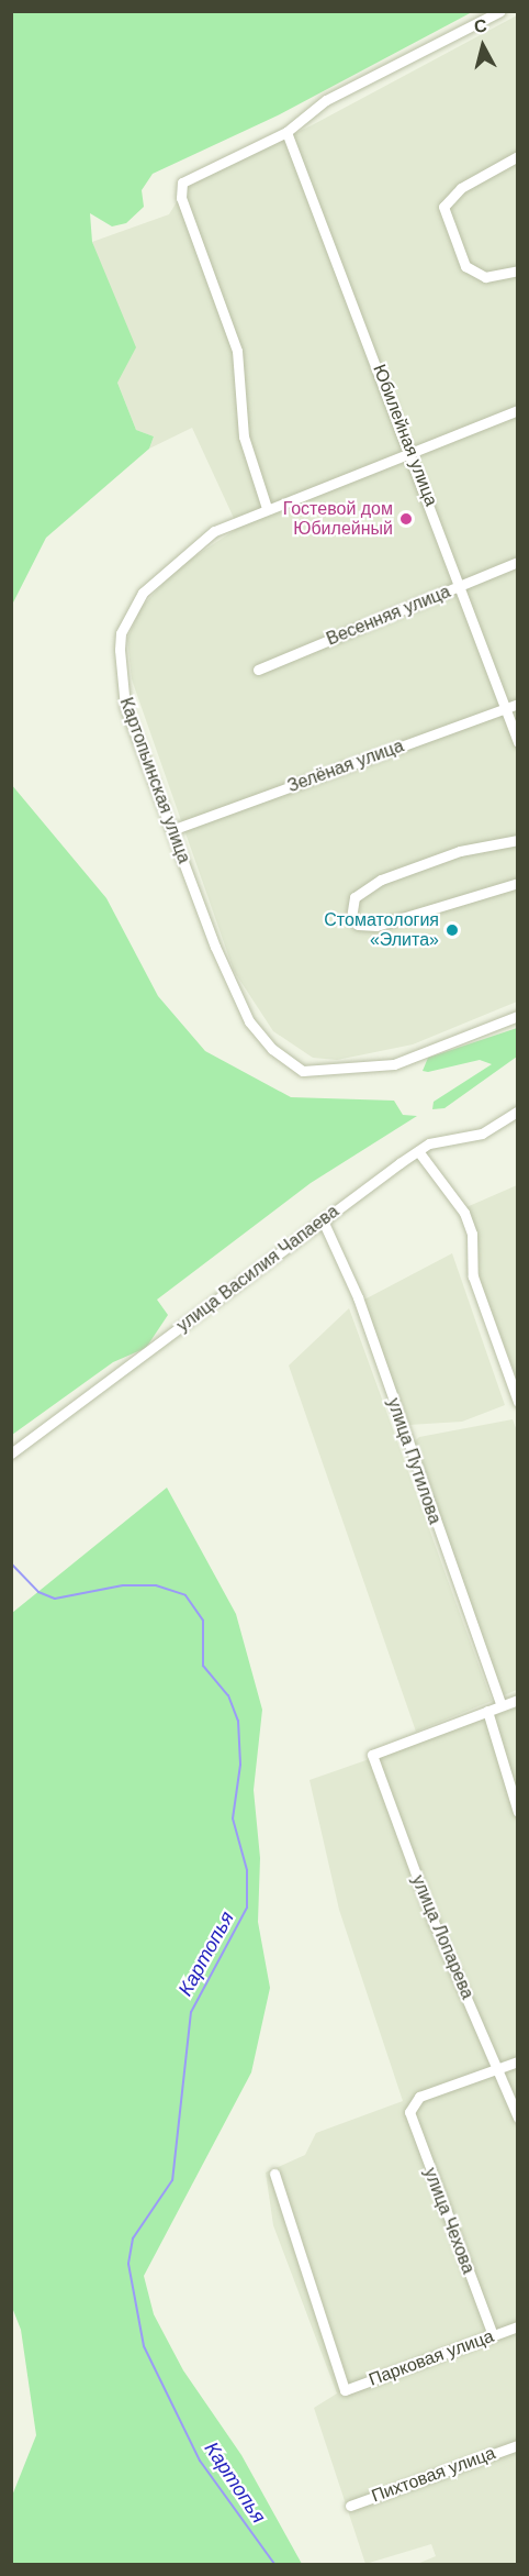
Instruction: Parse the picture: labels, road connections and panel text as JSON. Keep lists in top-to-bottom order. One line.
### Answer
{"streets":{"street":["Юбилейная улица","Весенняя улица","Зелёная улица","Картопьинская улица","улица Василия Чапаева","улица Путилова","улица Лопарева","улица Чехова","Парковая улица","Пихтовая улица"]},"crossings":[["Юбилейная улица","Весенняя улица"],["Юбилейная улица","Зелёная улица"],["Юбилейная улица","Картопьинская улица"],["Зелёная улица","Картопьинская улица"],["улица Василия Чапаева","улица Путилова"],["улица Лопарева","улица Чехова"],["улица Чехова","Парковая улица"]],"water":["Картопья"],"places":["Гостевой дом Юбилейный","Стоматология «Элита»"],"north":"top"}
